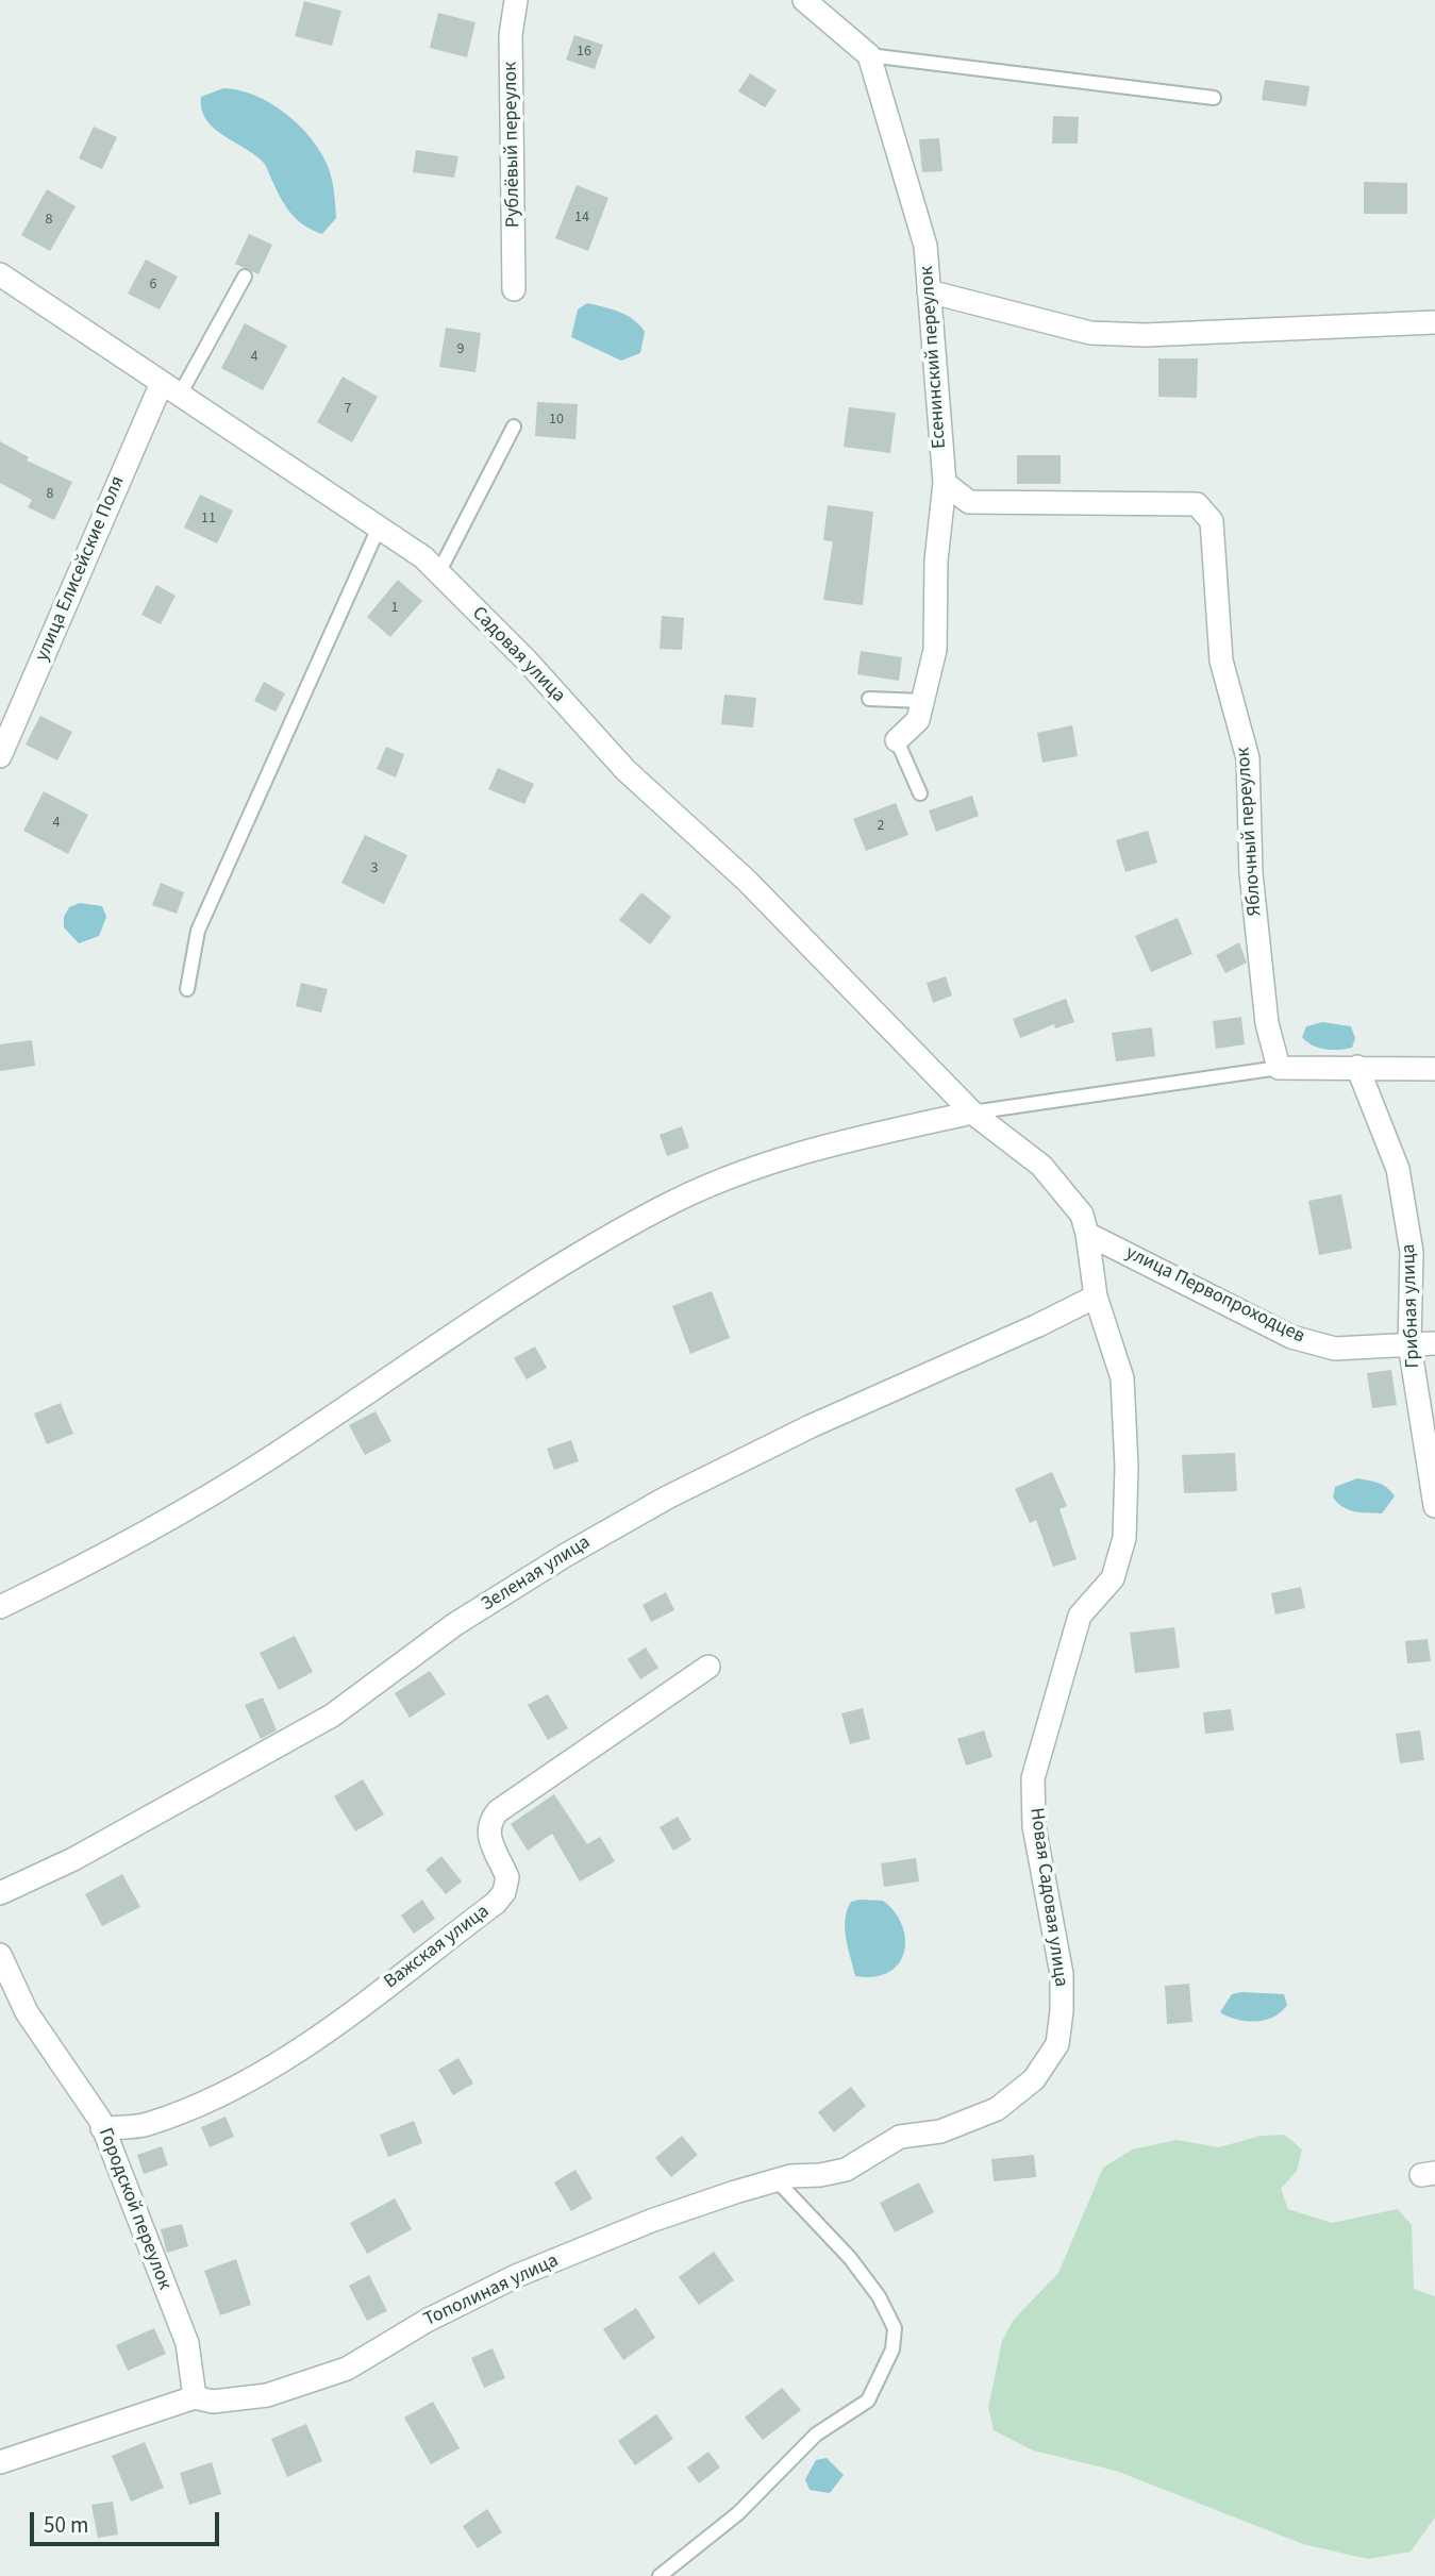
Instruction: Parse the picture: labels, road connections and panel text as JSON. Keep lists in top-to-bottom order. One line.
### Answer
{"streets":{"street":["Рублёвый переулок","Есенинский переулок","улица Елисейские Поля","Садовая улица","Яблочный переулок","улица Первопроходцев","Грибная улица","Зеленая улица","Новая Садовая улица","Важская улица","Городской переулок","Тополиная улица"]},"crossings":[["Есенинский переулок","Яблочный переулок"],["улица Елисейские Поля","Садовая улица"],["Садовая улица","Новая Садовая улица"],["улица Первопроходцев","Грибная улица"],["улица Первопроходцев","Новая Садовая улица"],["Зеленая улица","Новая Садовая улица"],["Новая Садовая улица","Тополиная улица"],["Важская улица","Городской переулок"],["Городской переулок","Тополиная улица"]],"house_numbers":["16","14","8","6","9","4","7","10","8","11","1","4","2","3"],"scale_bar":"50 m"}
